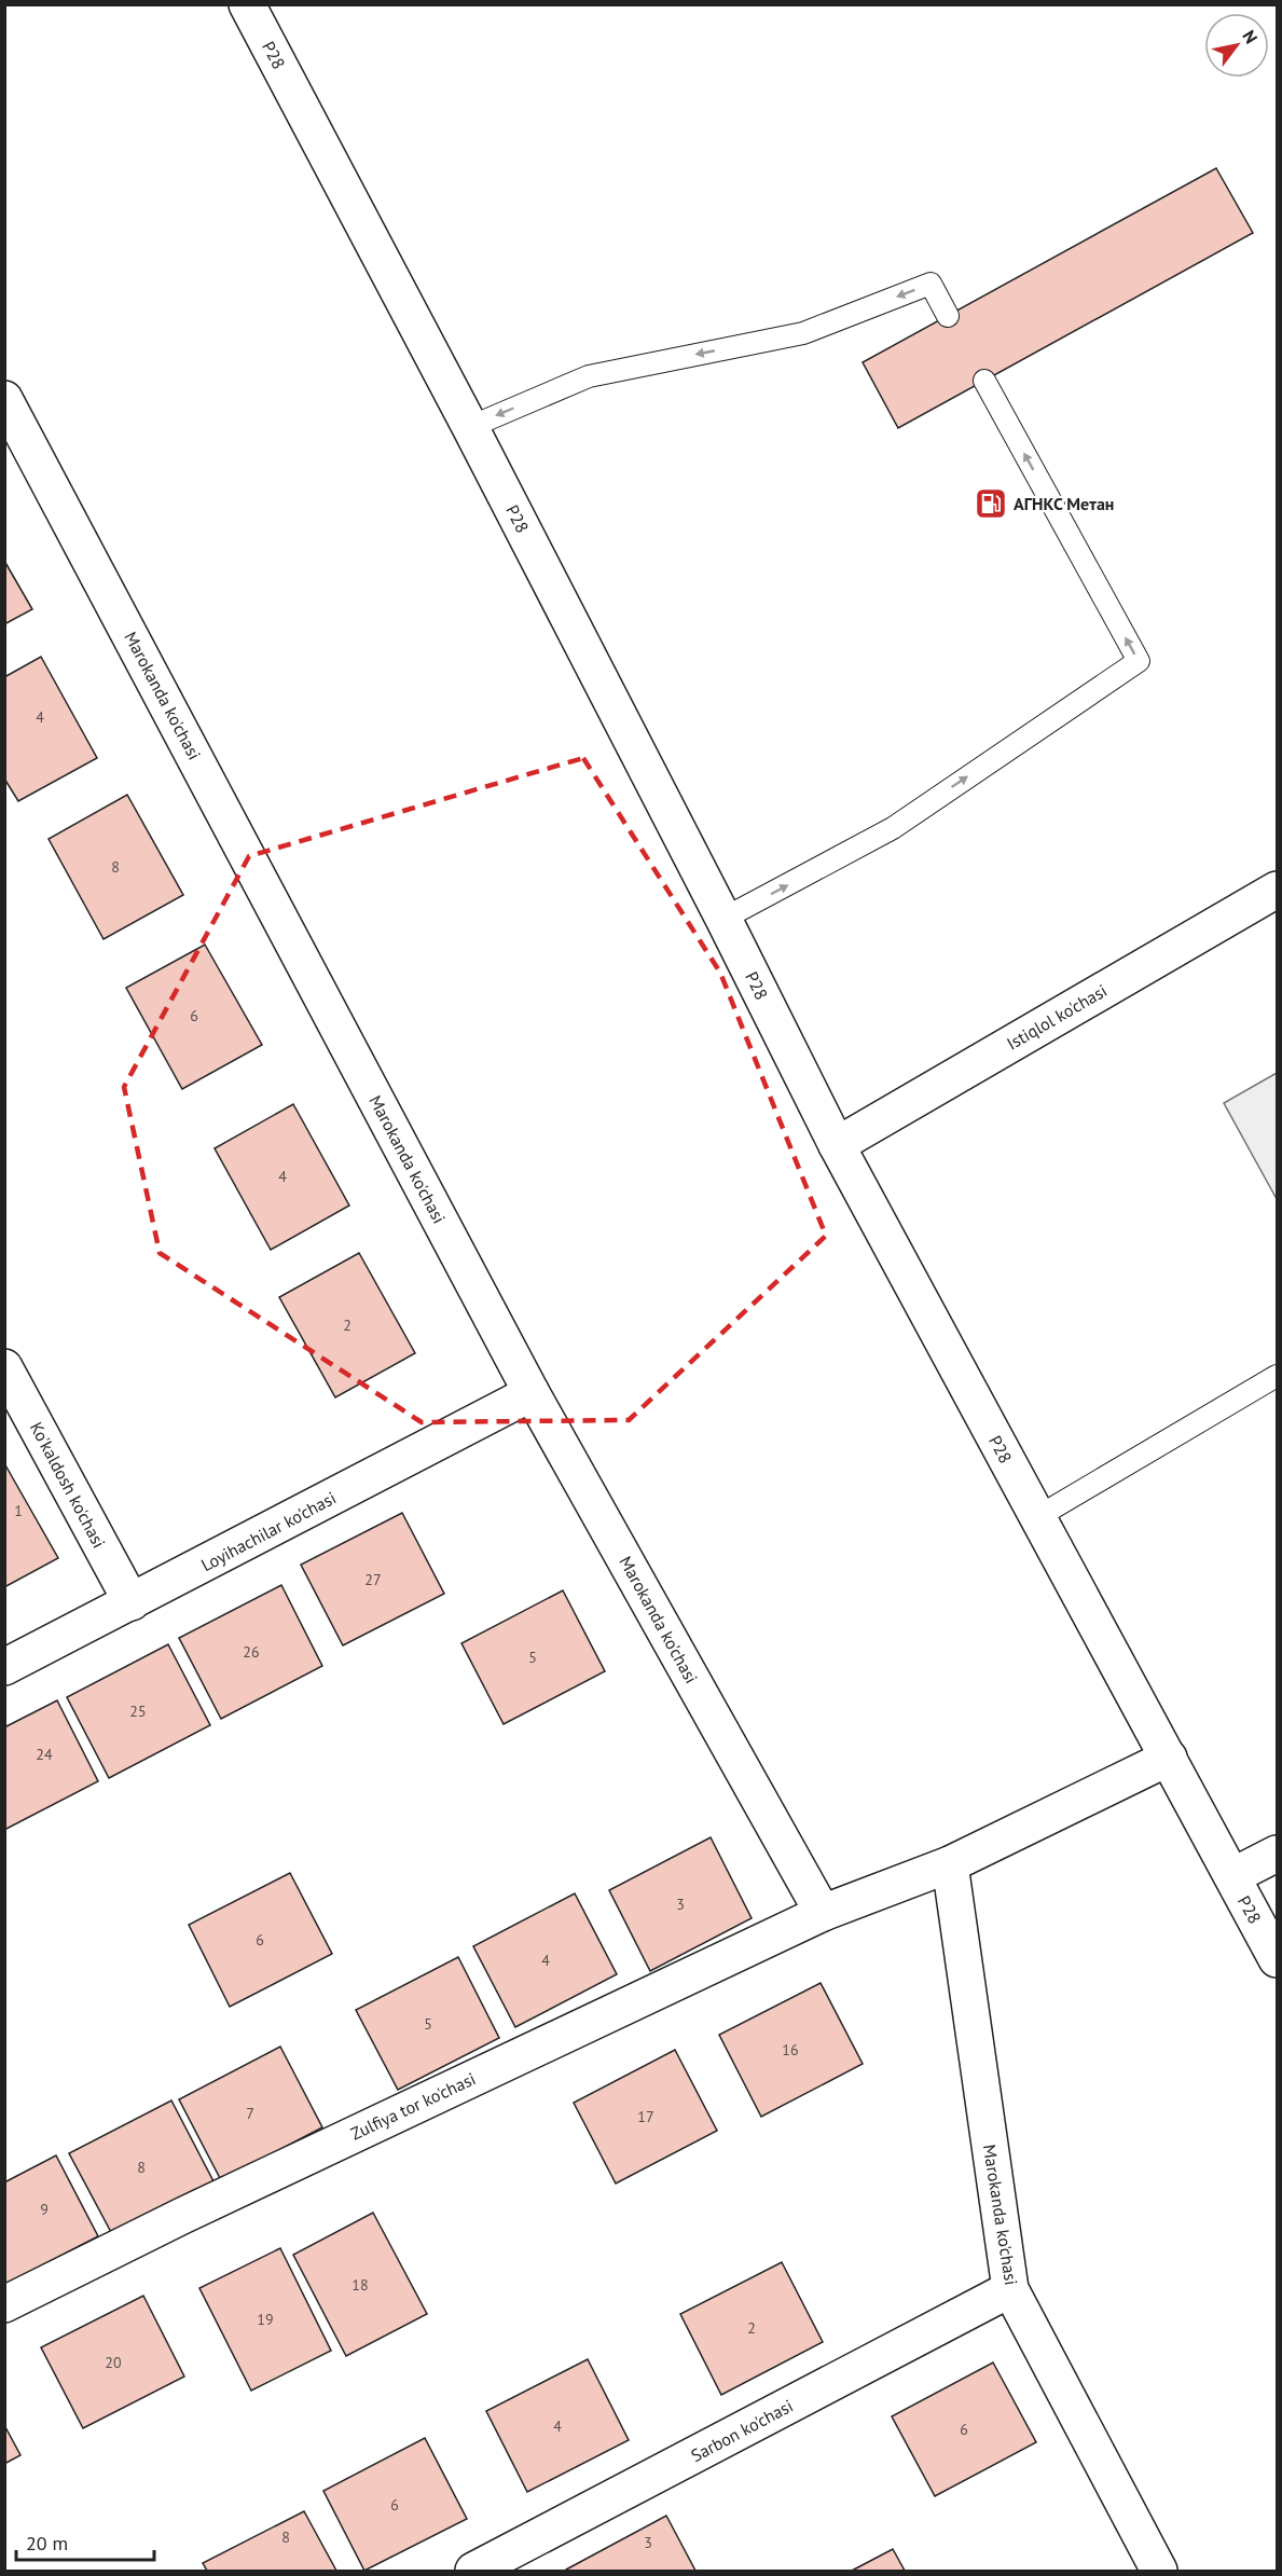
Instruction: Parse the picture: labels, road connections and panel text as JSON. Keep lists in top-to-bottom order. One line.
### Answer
{"streets":{"street":["Р28","Marokanda ko'chasi","Istiqlol ko'chasi","Ko'kaldosh ko'chasi","Loyihachilar ko'chasi","Zulfiya tor ko'chasi","Sarbon ko'chasi"]},"crossings":[["Р28","Istiqlol ko'chasi"],["Р28","Zulfiya tor ko'chasi"],["Marokanda ko'chasi","Loyihachilar ko'chasi"],["Marokanda ko'chasi","Zulfiya tor ko'chasi"],["Marokanda ko'chasi","Sarbon ko'chasi"],["Ko'kaldosh ko'chasi","Loyihachilar ko'chasi"]],"places":{"fuel station":["АГНКС Метан"]},"house_numbers":["4","8","6","4","2","1","27","26","5","25","24","3","6","4","5","16","7","17","8","9","18","19","2","20","4","6","6","8","3"],"scale_bar":"20 m","north":"top right"}
